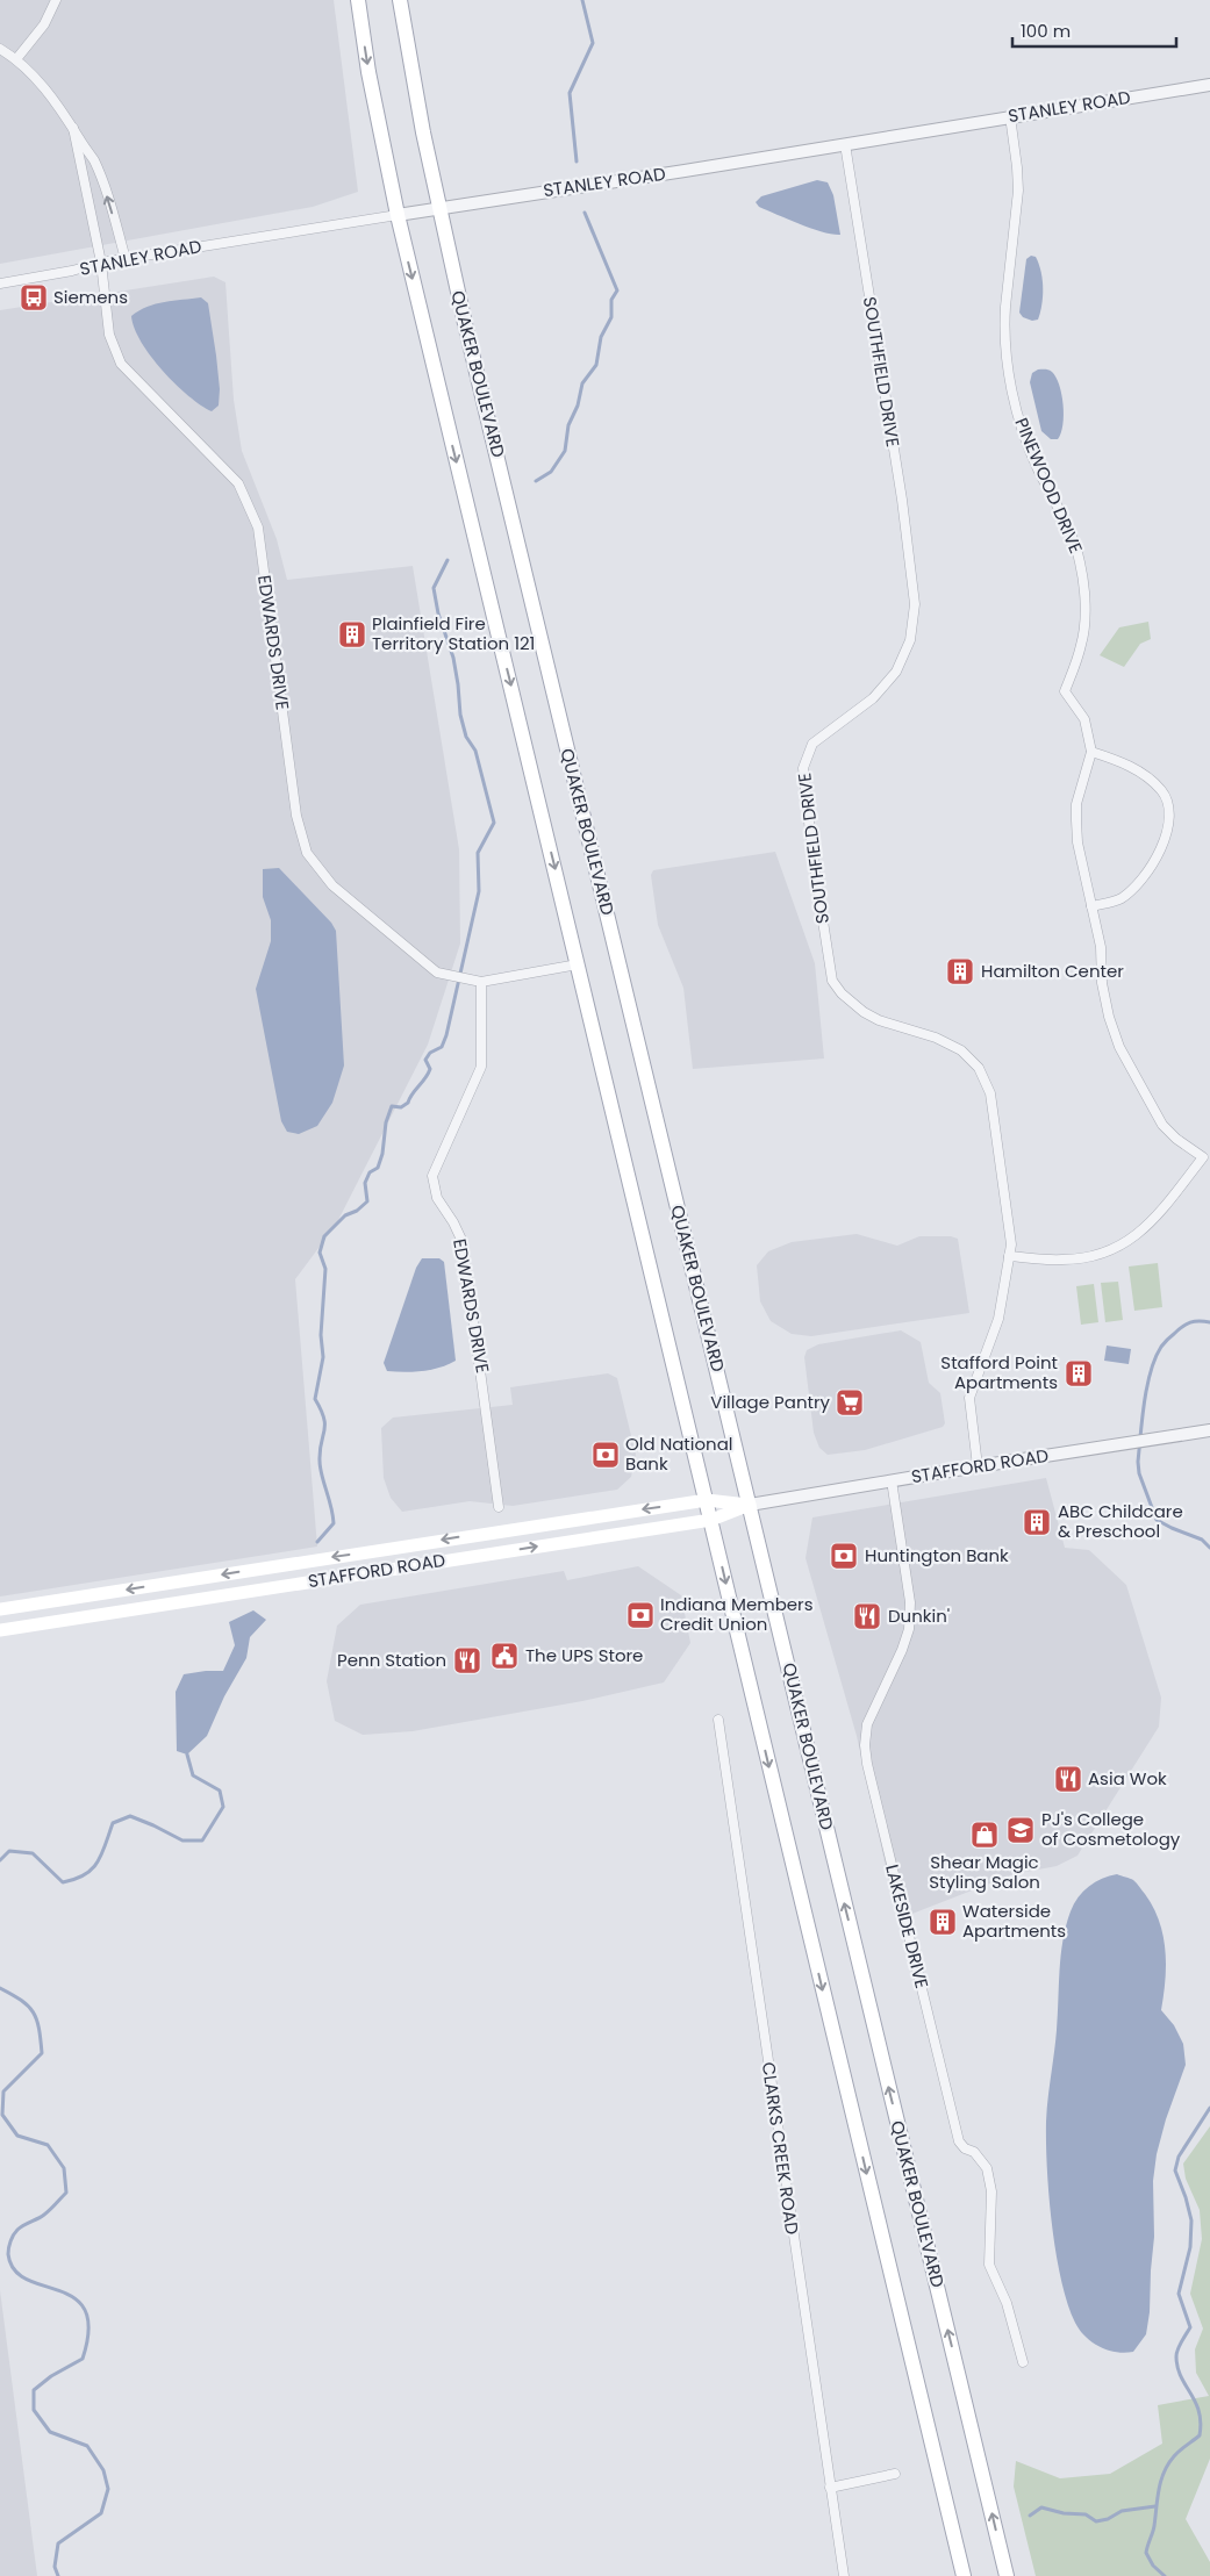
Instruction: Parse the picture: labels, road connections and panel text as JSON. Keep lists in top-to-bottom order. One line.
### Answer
{"streets":{"main road":["QUAKER BOULEVARD","STAFFORD ROAD"],"street":["STANLEY ROAD","SOUTHFIELD DRIVE","PINEWOOD DRIVE","EDWARDS DRIVE","LAKESIDE DRIVE","CLARKS CREEK ROAD"]},"crossings":[["STANLEY ROAD","SOUTHFIELD DRIVE"],["STANLEY ROAD","QUAKER BOULEVARD"],["STANLEY ROAD","PINEWOOD DRIVE"],["STANLEY ROAD","EDWARDS DRIVE"],["SOUTHFIELD DRIVE","STAFFORD ROAD"],["QUAKER BOULEVARD","STAFFORD ROAD"],["STAFFORD ROAD","LAKESIDE DRIVE"]],"places":{"bus stop":["Siemens"],"building":["Plainfield Fire Territory Station 121","Hamilton Center","Stafford Point Apartments","ABC Childcare & Preschool","Waterside Apartments"],"supermarket":["Village Pantry"],"bank":["Old National Bank","Huntington Bank","Indiana Members Credit Union"],"restaurant":["Dunkin'","Penn Station","Asia Wok"],"public building":["The UPS Store"],"school or university":["PJ's College of Cosmetology"],"shop":["Shear Magic Styling Salon"]},"scale_bar":"100 m"}
